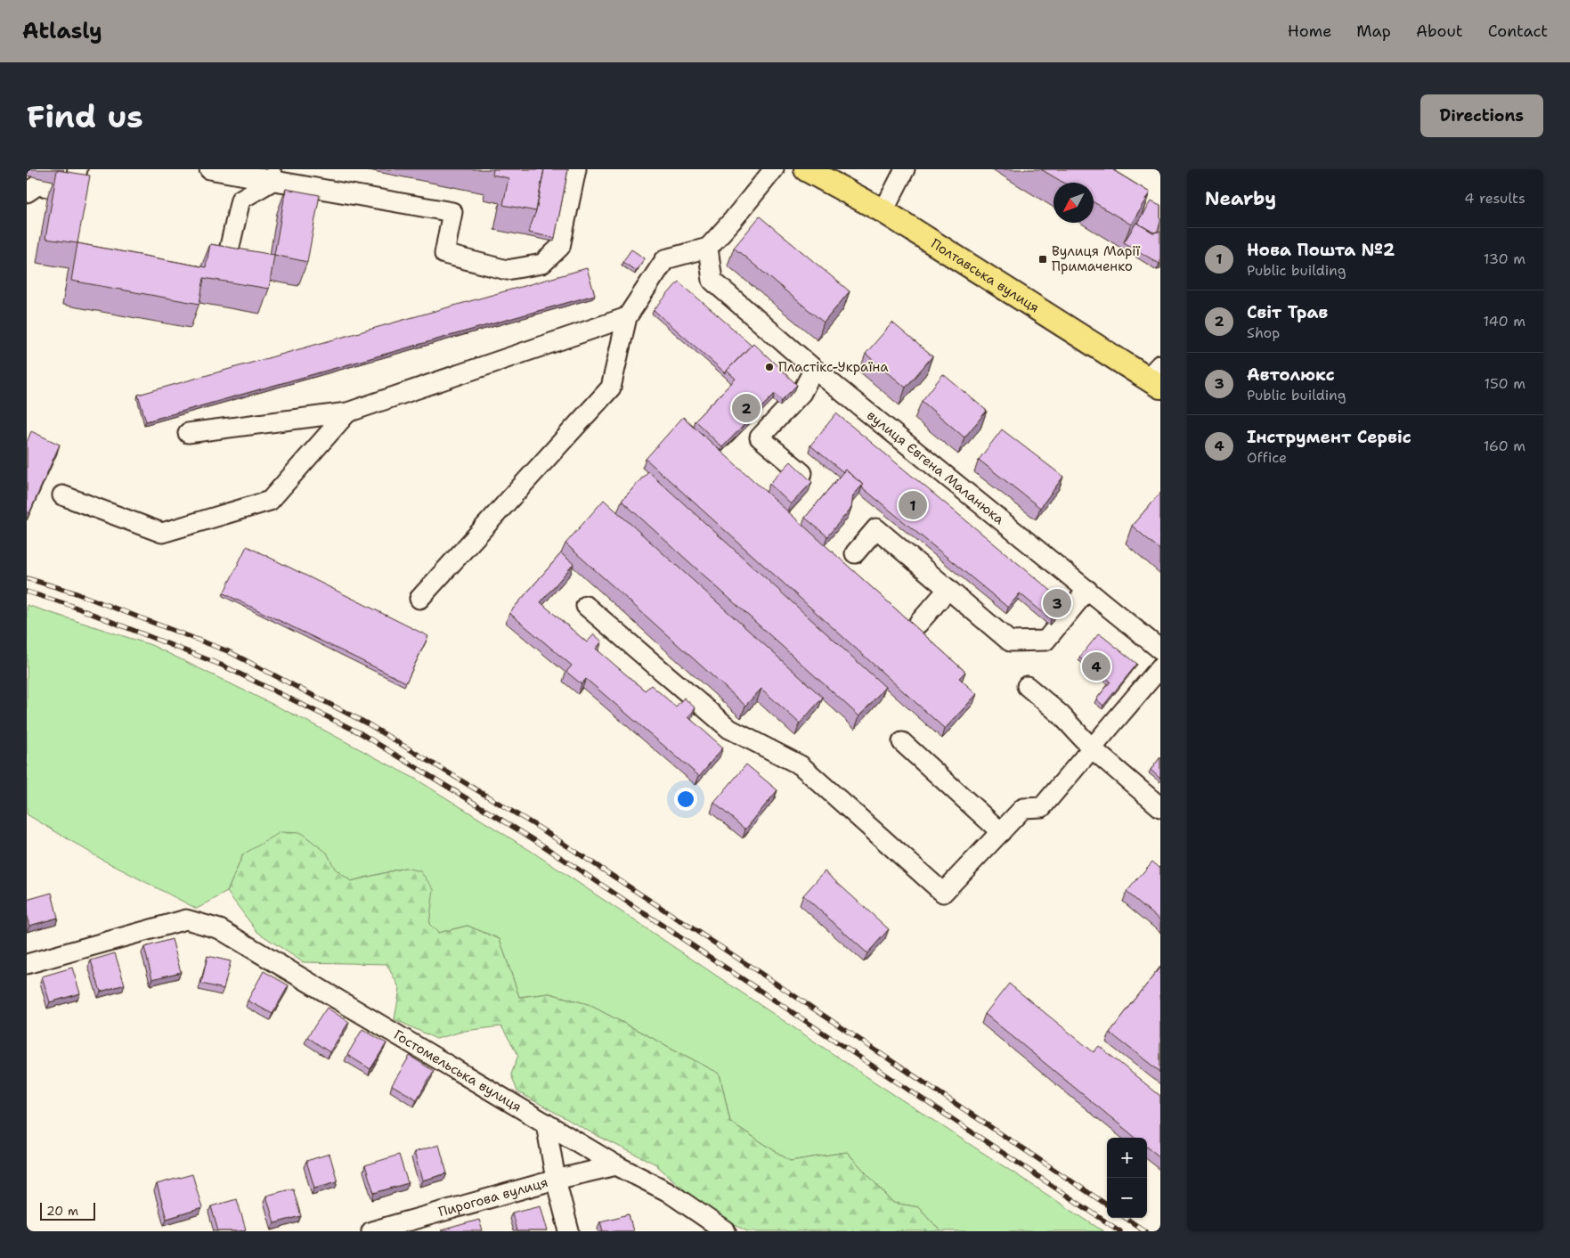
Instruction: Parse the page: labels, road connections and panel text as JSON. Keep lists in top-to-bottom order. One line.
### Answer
{"streets":{"main road":["Полтавська вулиця"],"street":["вулиця Євгена Маланюка","Гостомельська вулиця","Пирогова вулиця"]},"crossings":[["Гостомельська вулиця","Пирогова вулиця"]],"places":{"transit":["Вулиця Марії Примаченко"],"other":["Пластікс-Україна"]},"scale_bar":"20 m","north":"bottom left","page":{"header":"Atlasly","nav":["Home","Map","About","Contact"],"buttons":"Directions","title":"Find us","heading":["Nearby","4 results"],"list":[{"mark":"1","name":"Нова Пошта №2","note":"Public building","value":"130 m"},{"mark":"2","name":"Світ Трав","note":"Shop","value":"140 m"},{"mark":"3","name":"Автолюкс","note":"Public building","value":"150 m"},{"mark":"4","name":"Інструмент Сервіс","note":"Office","value":"160 m"}],"pins":["2","1","3","4"],"map_buttons":["+","−"],"scale":"20 m"}}
